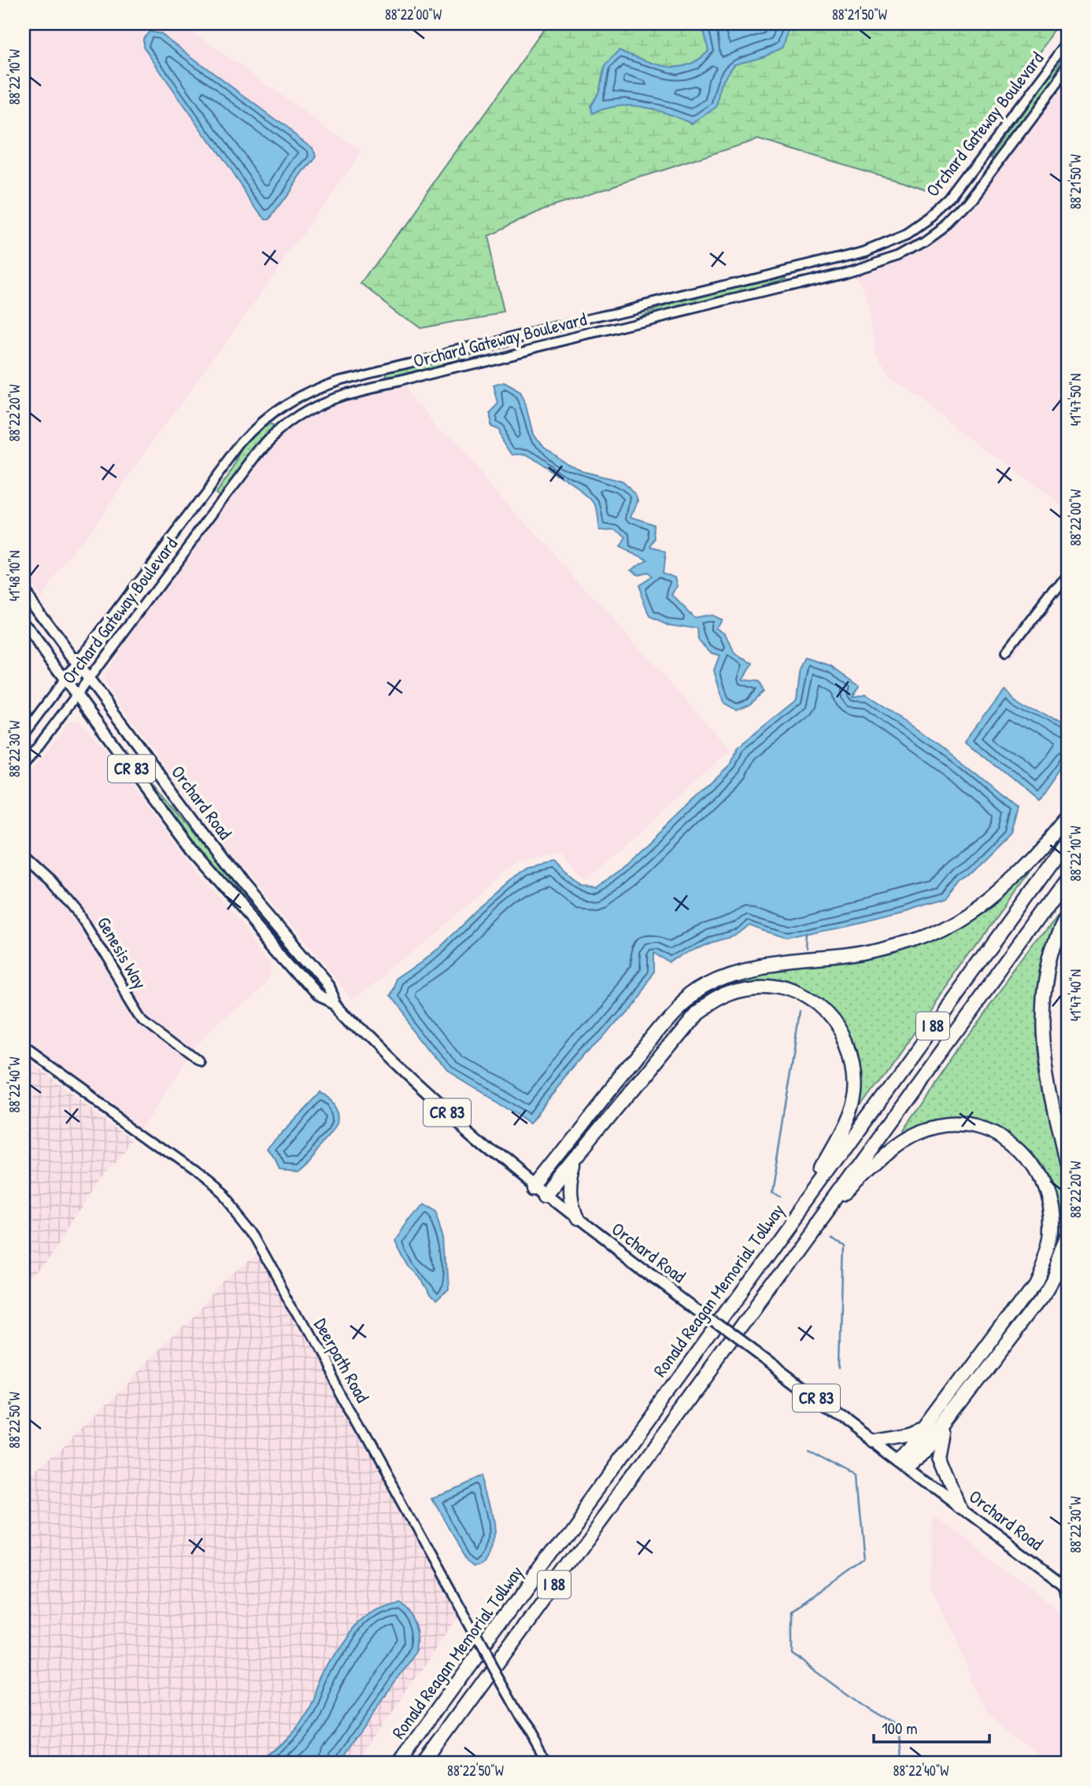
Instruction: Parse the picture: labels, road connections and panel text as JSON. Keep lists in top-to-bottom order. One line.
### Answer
{"streets":{"highway":["I 88","Ronald Reagan Memorial Tollway"],"main road":["CR 83","Orchard Road"],"street":["Orchard Gateway Boulevard","Genesis Way","Deerpath Road"]},"crossings":[["Orchard Gateway Boulevard","Orchard Road"]],"scale_bar":"100 m","coordinates":["88°22'00\"W","88°21'50\"W","88°22'10\"W","41°47'50\"N","88°22'20\"W","41°48'10\"N","88°22'30\"W","41°47'40\"N","88°22'40\"W","88°22'50\"W"]}
